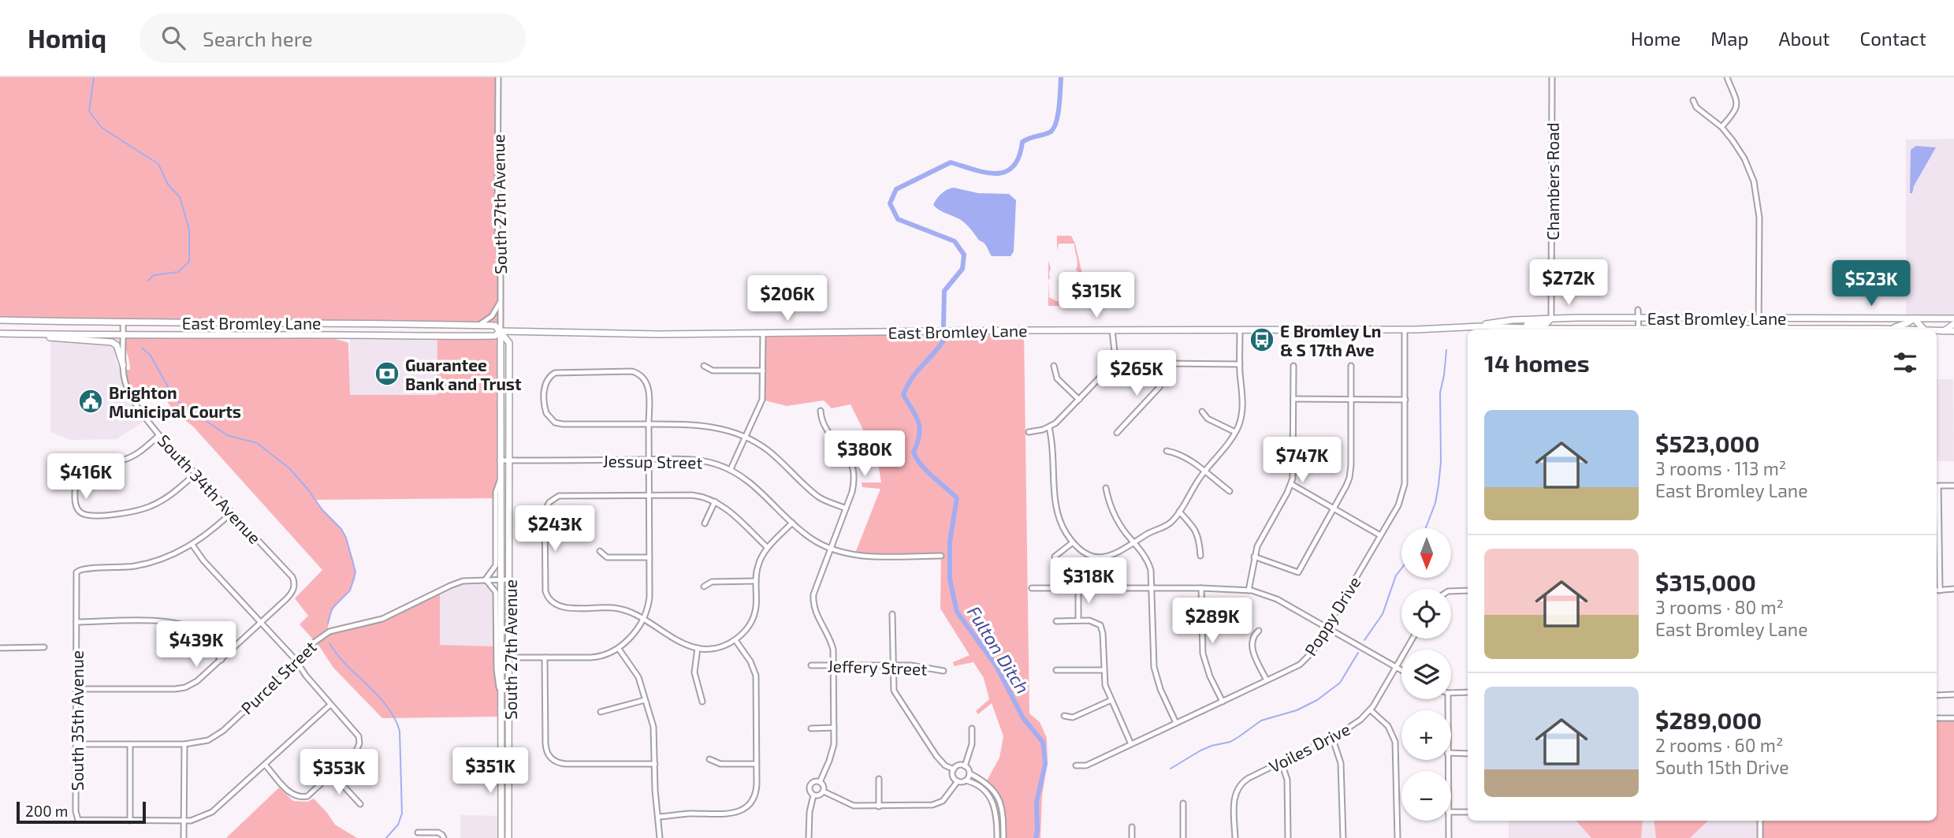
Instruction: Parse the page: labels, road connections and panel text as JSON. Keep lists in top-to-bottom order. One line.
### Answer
{"streets":{"main road":["South 27th Avenue","East Bromley Lane"],"street":["Chambers Road","Jessup Street","South 34th Avenue","Poppy Drive","Jeffery Street","Purcel Street","South 35th Avenue","Voiles Drive"]},"crossings":[["Chambers Road","East Bromley Lane"],["South 27th Avenue","East Bromley Lane"],["South 27th Avenue","Jessup Street"],["South 27th Avenue","Purcel Street"],["East Bromley Lane","South 34th Avenue"],["East Bromley Lane","Poppy Drive"],["Purcel Street","South 35th Avenue"]],"water":["Fulton Ditch"],"places":{"bus stop":["E Bromley Ln & S 17th Ave"],"bank":["Guarantee Bank and Trust"],"public building":["Brighton Municipal Courts"]},"scale_bar":"200 m","north":"bottom","page":{"header":"Homiq","search":"Search here","nav":["Home","Map","About","Contact"],"price":["$272K","$523K","$315K","$206K","$265K","$380K","$747K","$416K","$243K","$318K","$289K","$439K","$351K","$353K"],"heading":"14 homes","list":[{"name":"$523,000","note":"3 rooms · 113 m² · East Bromley Lane"},{"name":"$315,000","note":"3 rooms · 80 m² · East Bromley Lane"},{"name":"$289,000","note":"2 rooms · 60 m² · South 15th Drive"}],"map_buttons":["+","−"],"scale":"200 m"}}
